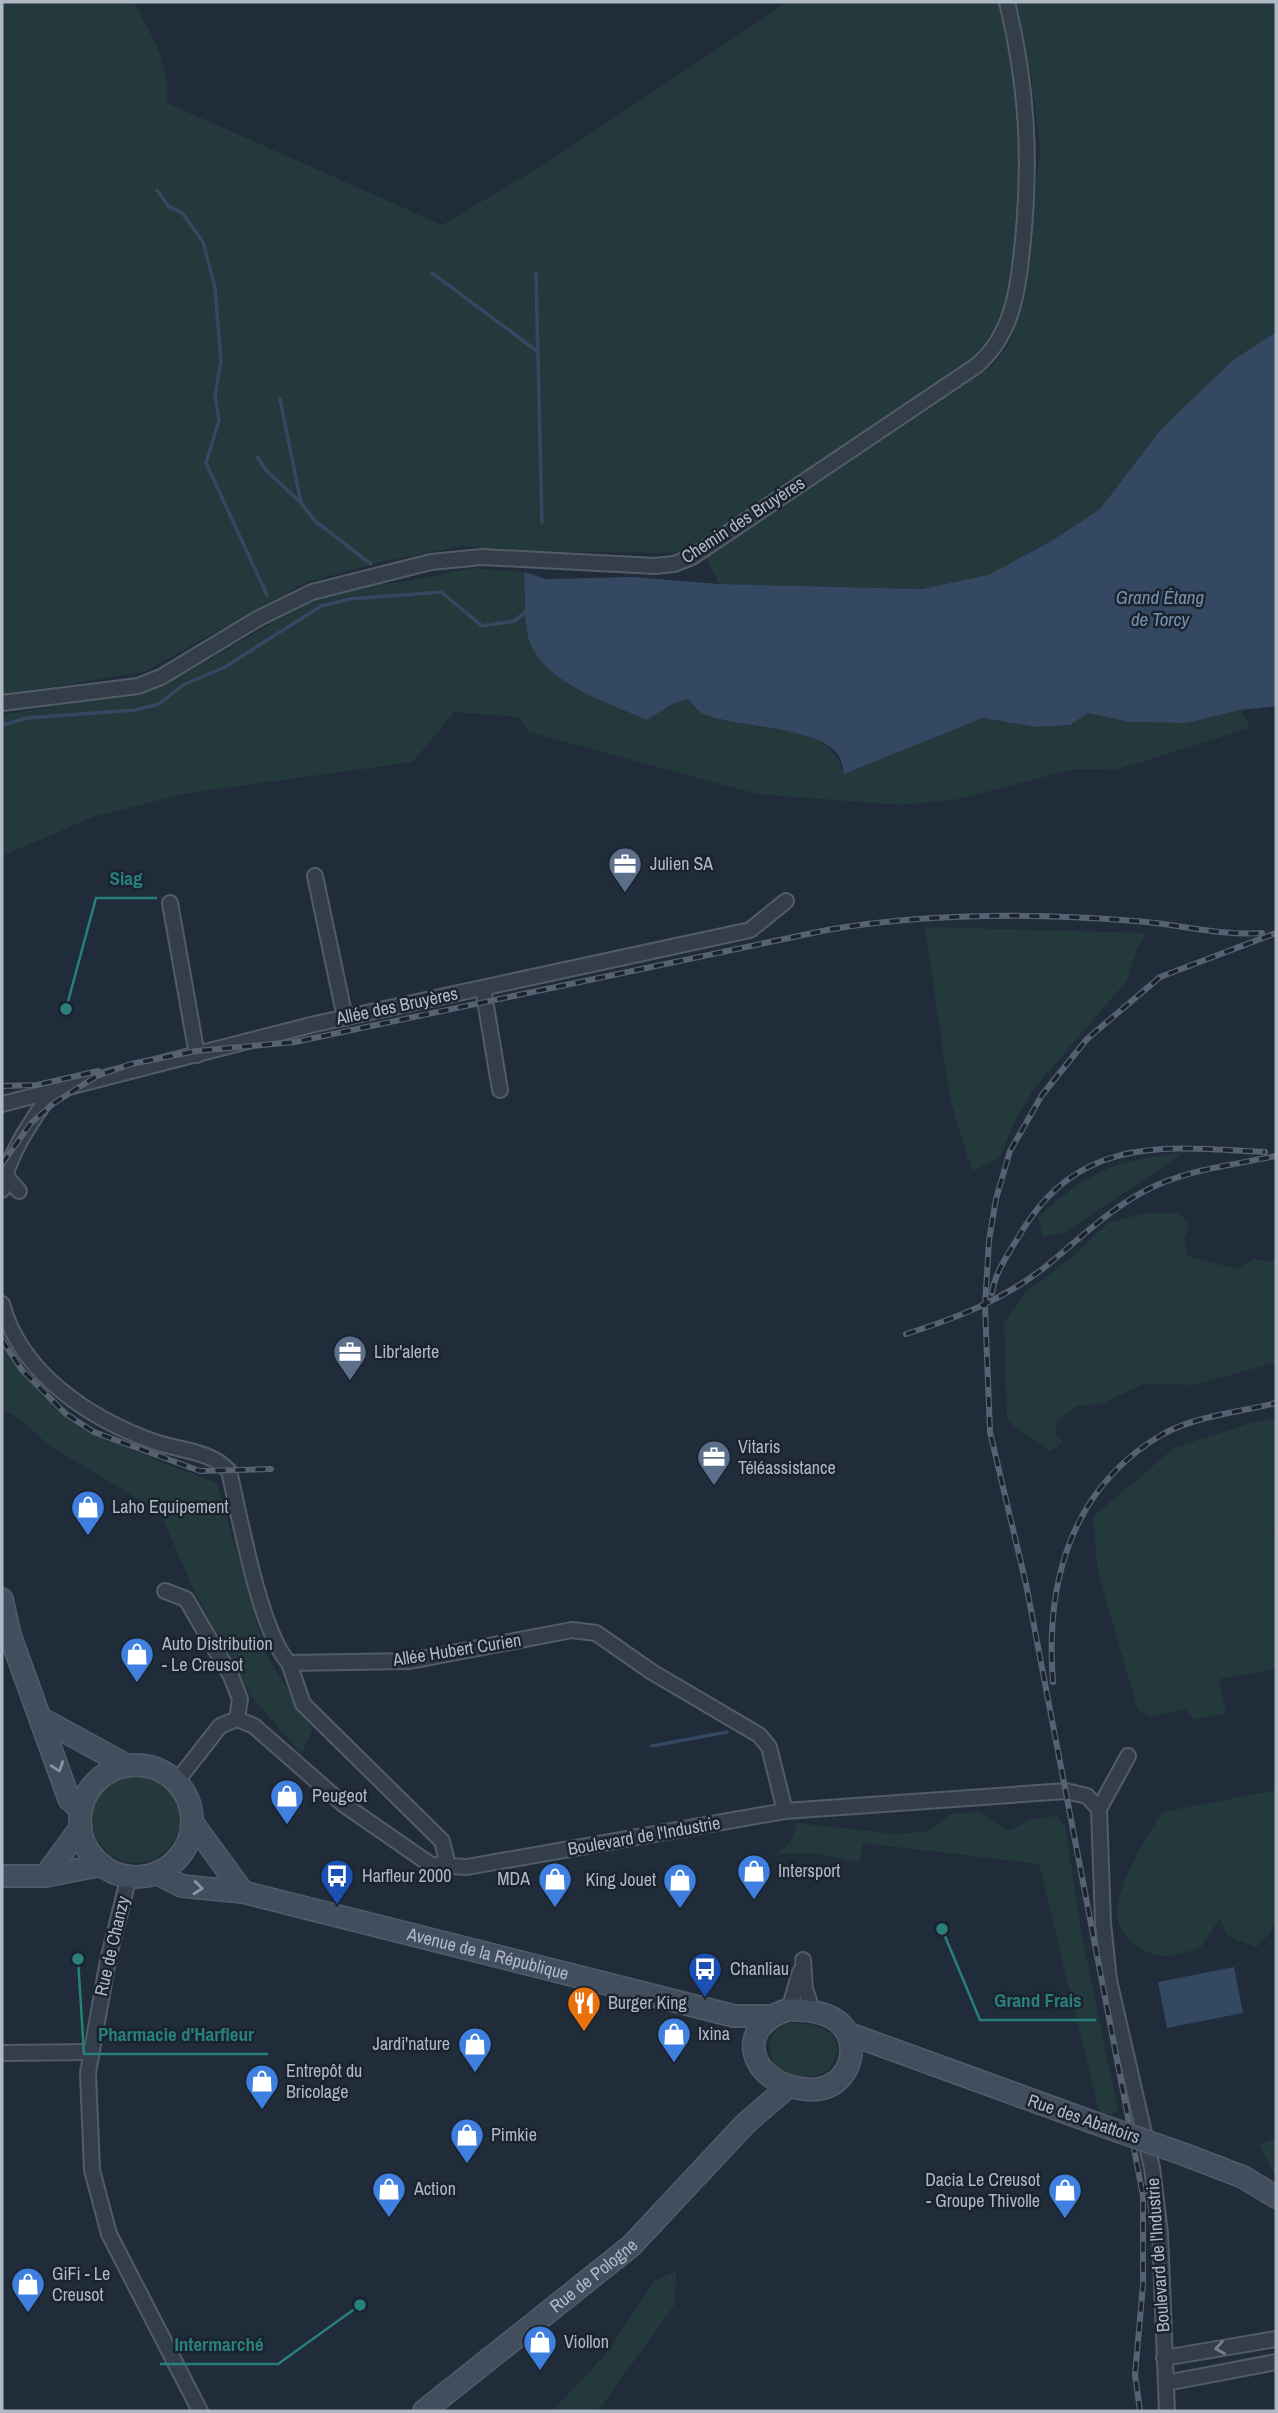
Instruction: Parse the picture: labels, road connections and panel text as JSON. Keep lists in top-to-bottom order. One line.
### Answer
{"streets":{"street":["Chemin des Bruyères","Allée des Bruyères","Allée Hubert Curien","Boulevard de l'Industrie","Rue de Chanzy","Avenue de la République","Rue des Abattoirs","Rue de Pologne"]},"crossings":[["Allée Hubert Curien","Boulevard de l'Industrie"],["Rue de Chanzy","Avenue de la République"],["Avenue de la République","Rue des Abattoirs"],["Avenue de la République","Rue de Pologne"],["Rue des Abattoirs","Rue de Pologne"]],"water":["Grand Étang de Torcy"],"places":{"office":["Julien SA","Libr'alerte","Vitaris Téléassistance"],"other":["Siag","Grand Frais","Pharmacie d'Harfleur","Intermarché"],"shop":["Laho Equipement","Auto Distribution - Le Creusot","Peugeot","Intersport","MDA","King Jouet","Ixina","Jardi'nature","Entrepôt du Bricolage","Pimkie","Action","Dacia Le Creusot - Groupe Thivolle","GiFi - Le Creusot","Viollon"],"bus stop":["Harfleur 2000","Chanliau"],"restaurant":["Burger King"]}}
